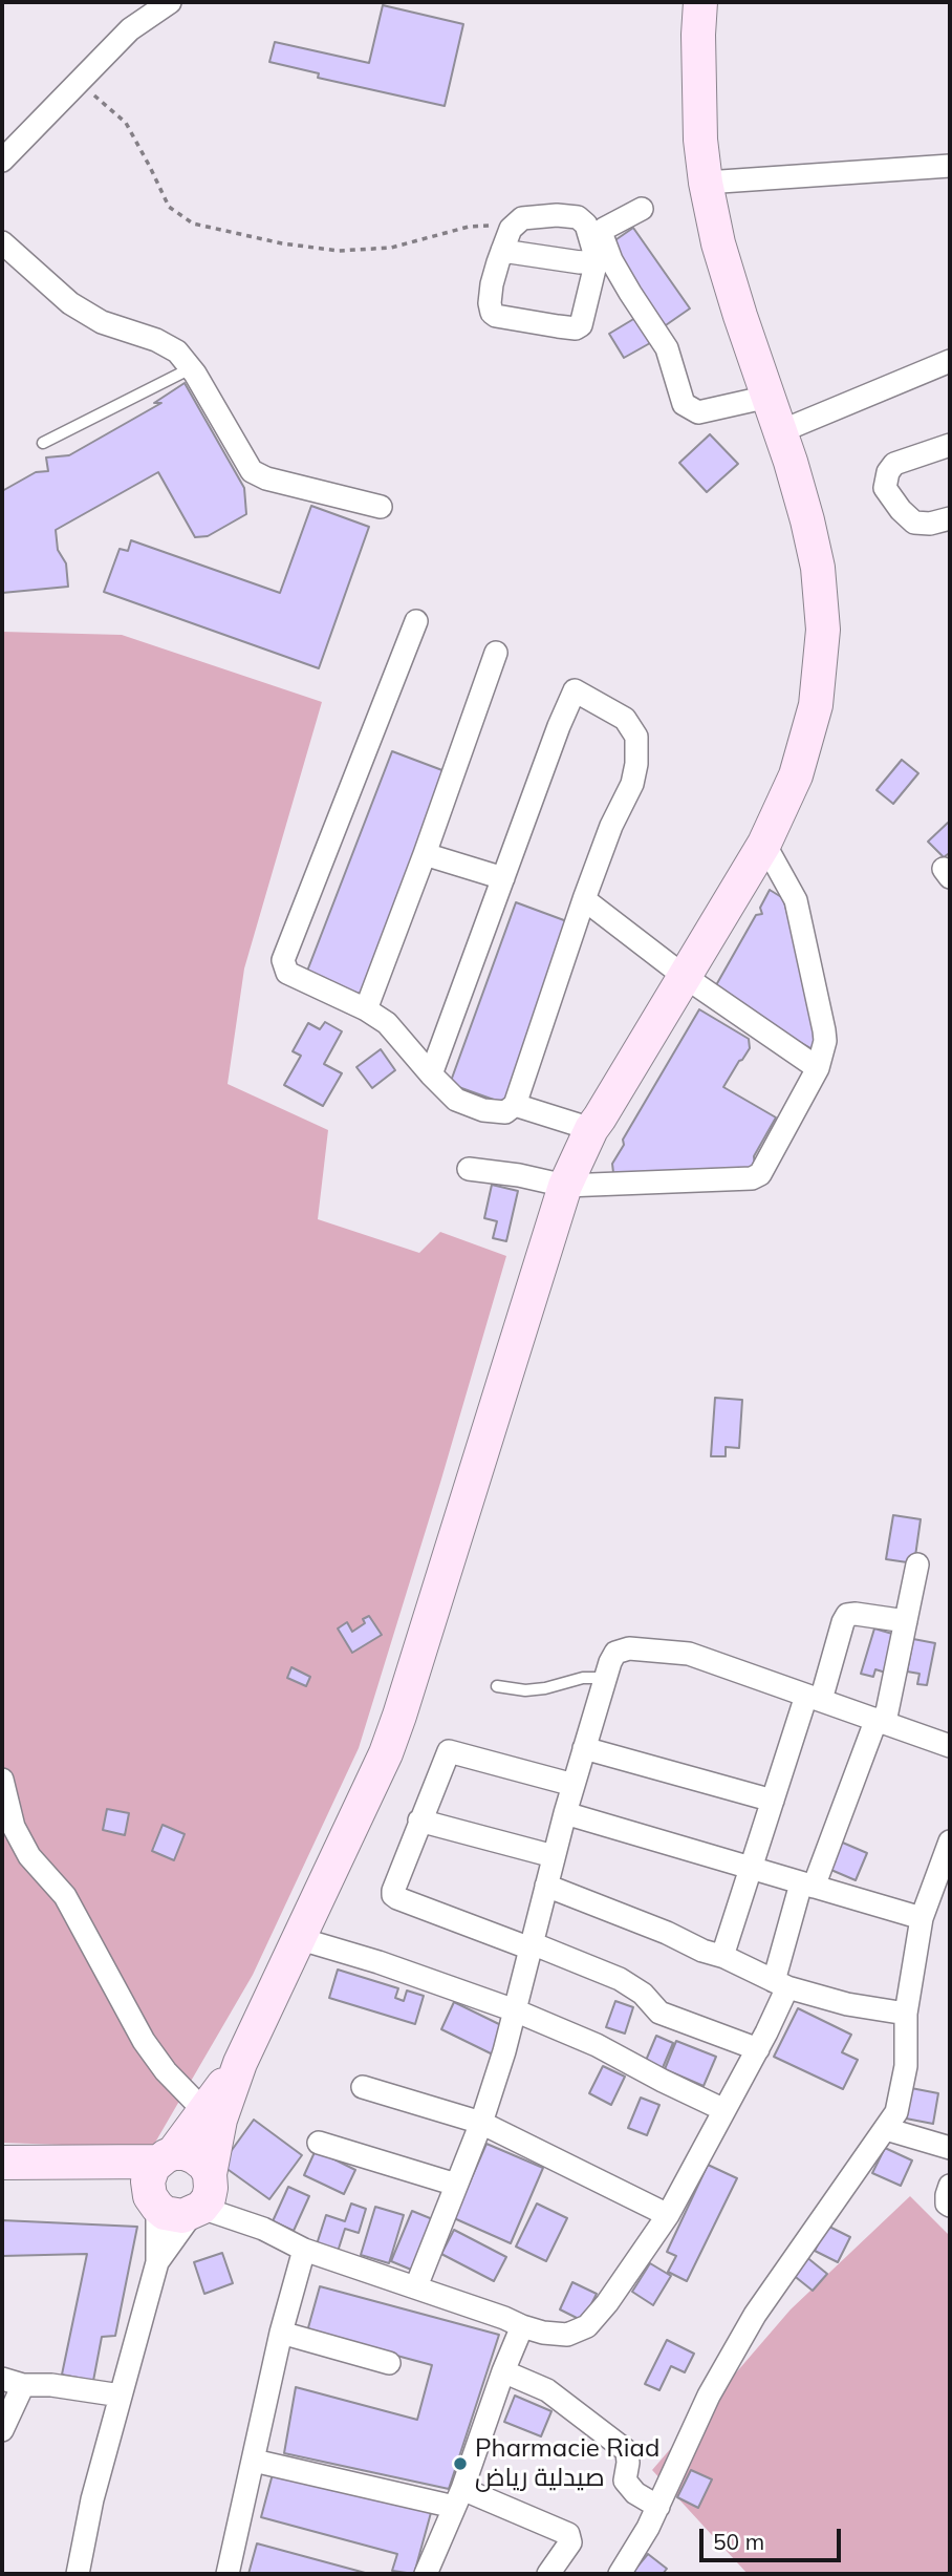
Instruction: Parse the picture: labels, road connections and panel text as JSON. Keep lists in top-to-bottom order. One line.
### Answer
{"places":["Pharmacie Riad صيدلية رياض"],"scale_bar":"50 m"}
